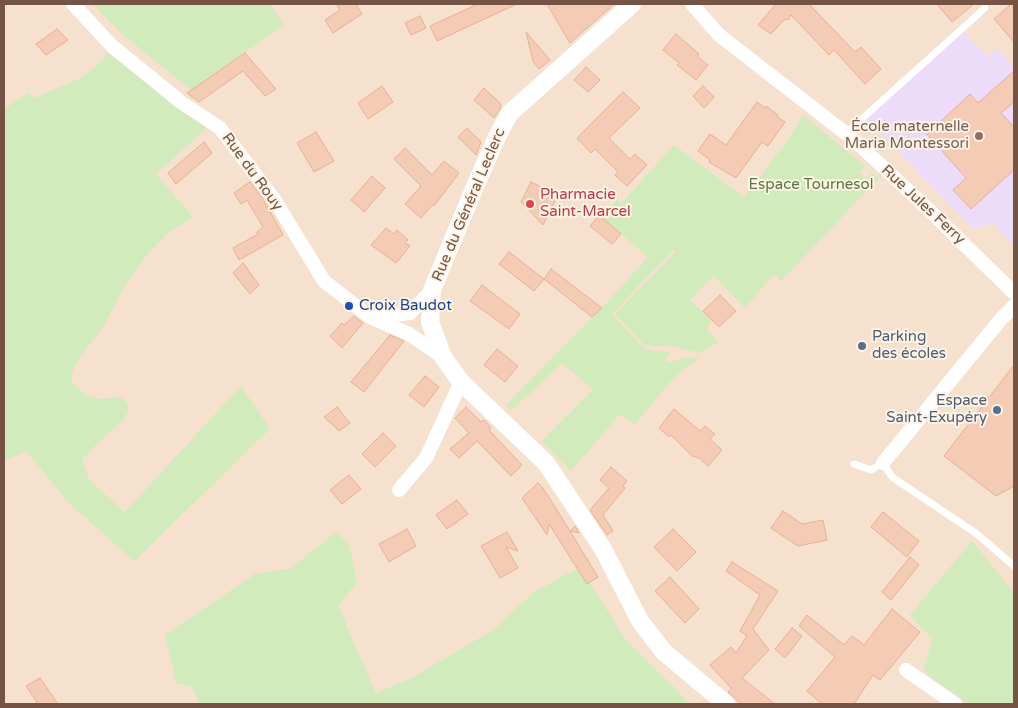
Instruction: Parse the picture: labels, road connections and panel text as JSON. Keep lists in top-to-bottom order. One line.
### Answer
{"streets":{"street":["Rue du Rouy","Rue du Général Leclerc","Rue Jules Ferry"]},"crossings":[["Rue du Rouy","Rue du Général Leclerc"]],"parks":["Espace Tournesol"],"places":["École maternelle Maria Montessori","Pharmacie Saint-Marcel","Croix Baudot","Parking des écoles","Espace Saint-Exupéry"]}
